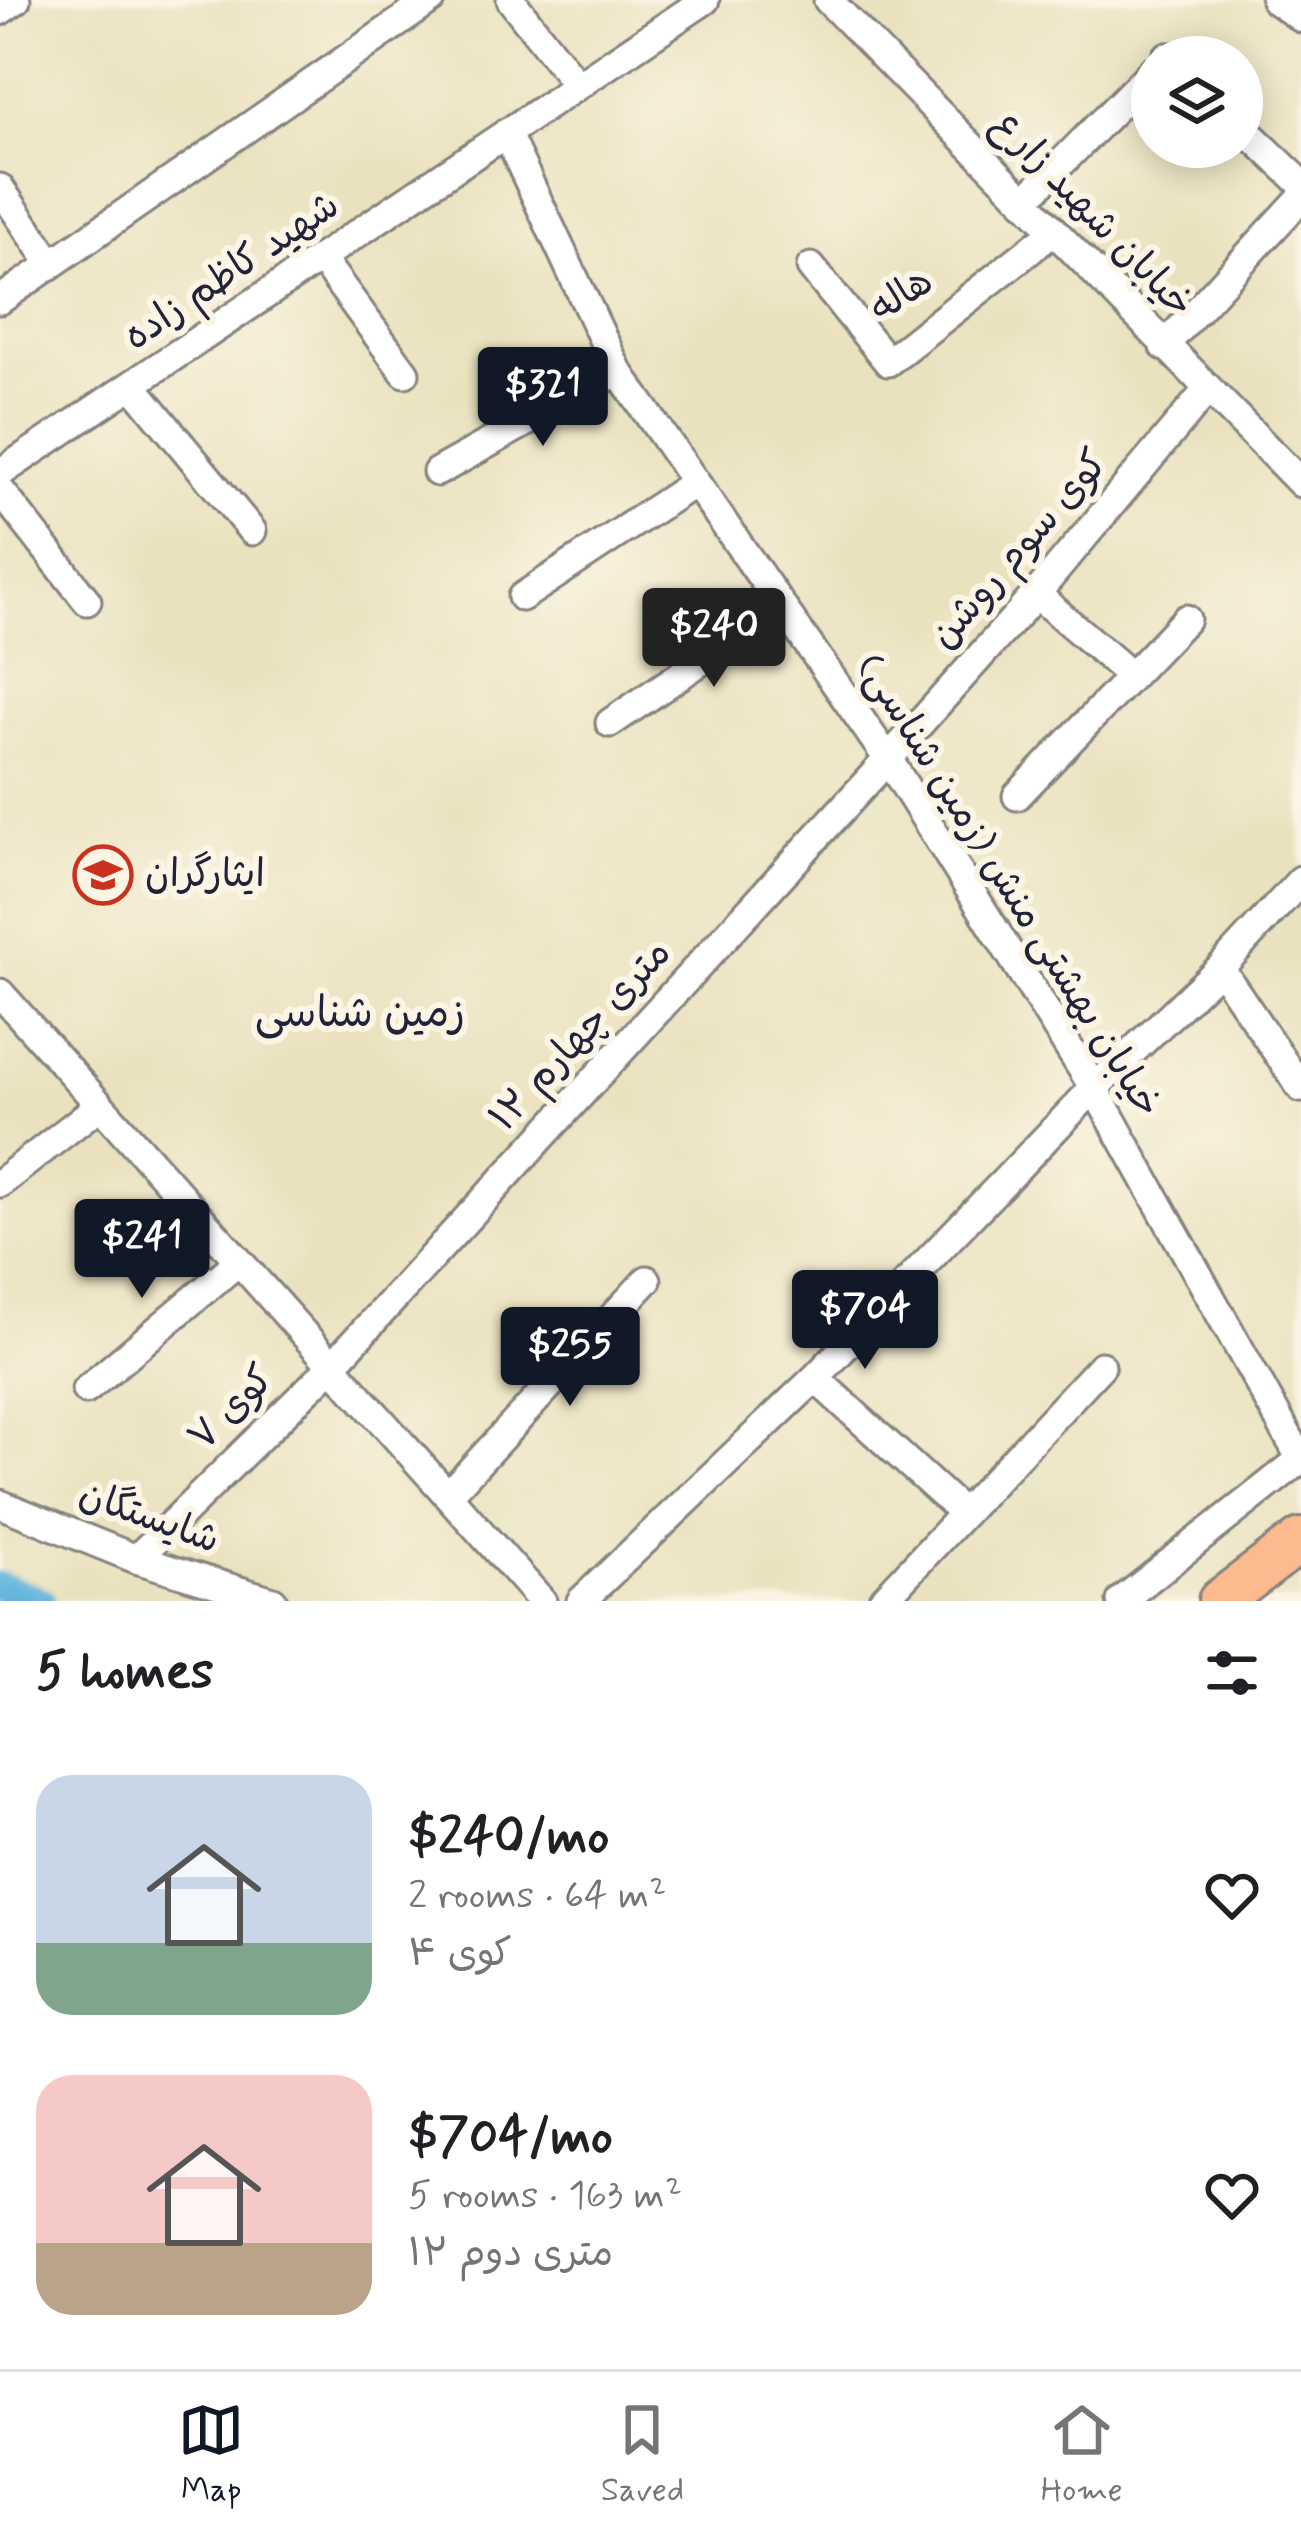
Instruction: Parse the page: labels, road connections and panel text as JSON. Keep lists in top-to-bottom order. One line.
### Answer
{"streets":{"street":["خیابان شهید زارع","شهید کاظم زاده","هاله","کوی سوم روشن","خیابان بهشتی منش (زمین شناسی)","۱۲ متری چهارم","کوی ۷","شایستگان"]},"crossings":[["خیابان شهید زارع","هاله"],["خیابان شهید زارع","کوی سوم روشن"],["شهید کاظم زاده","خیابان بهشتی منش (زمین شناسی)"],["کوی سوم روشن","خیابان بهشتی منش (زمین شناسی)"],["کوی سوم روشن","۱۲ متری چهارم"],["خیابان بهشتی منش (زمین شناسی)","۱۲ متری چهارم"],["۱۲ متری چهارم","کوی ۷"],["کوی ۷","شایستگان"]],"districts":["زمین شناسی"],"places":{"school or university":["ایثارگران"]},"page":{"price":["$321","$240","$241","$704","$255"],"heading":"5 homes","list":[{"name":"$240/mo","note":"2 rooms · 64 m² · کوی ۴"},{"name":"$704/mo","note":"5 rooms · 163 m² · ۱۲ متری دوم"}],"tabs":["Map","Saved","Home"]}}
